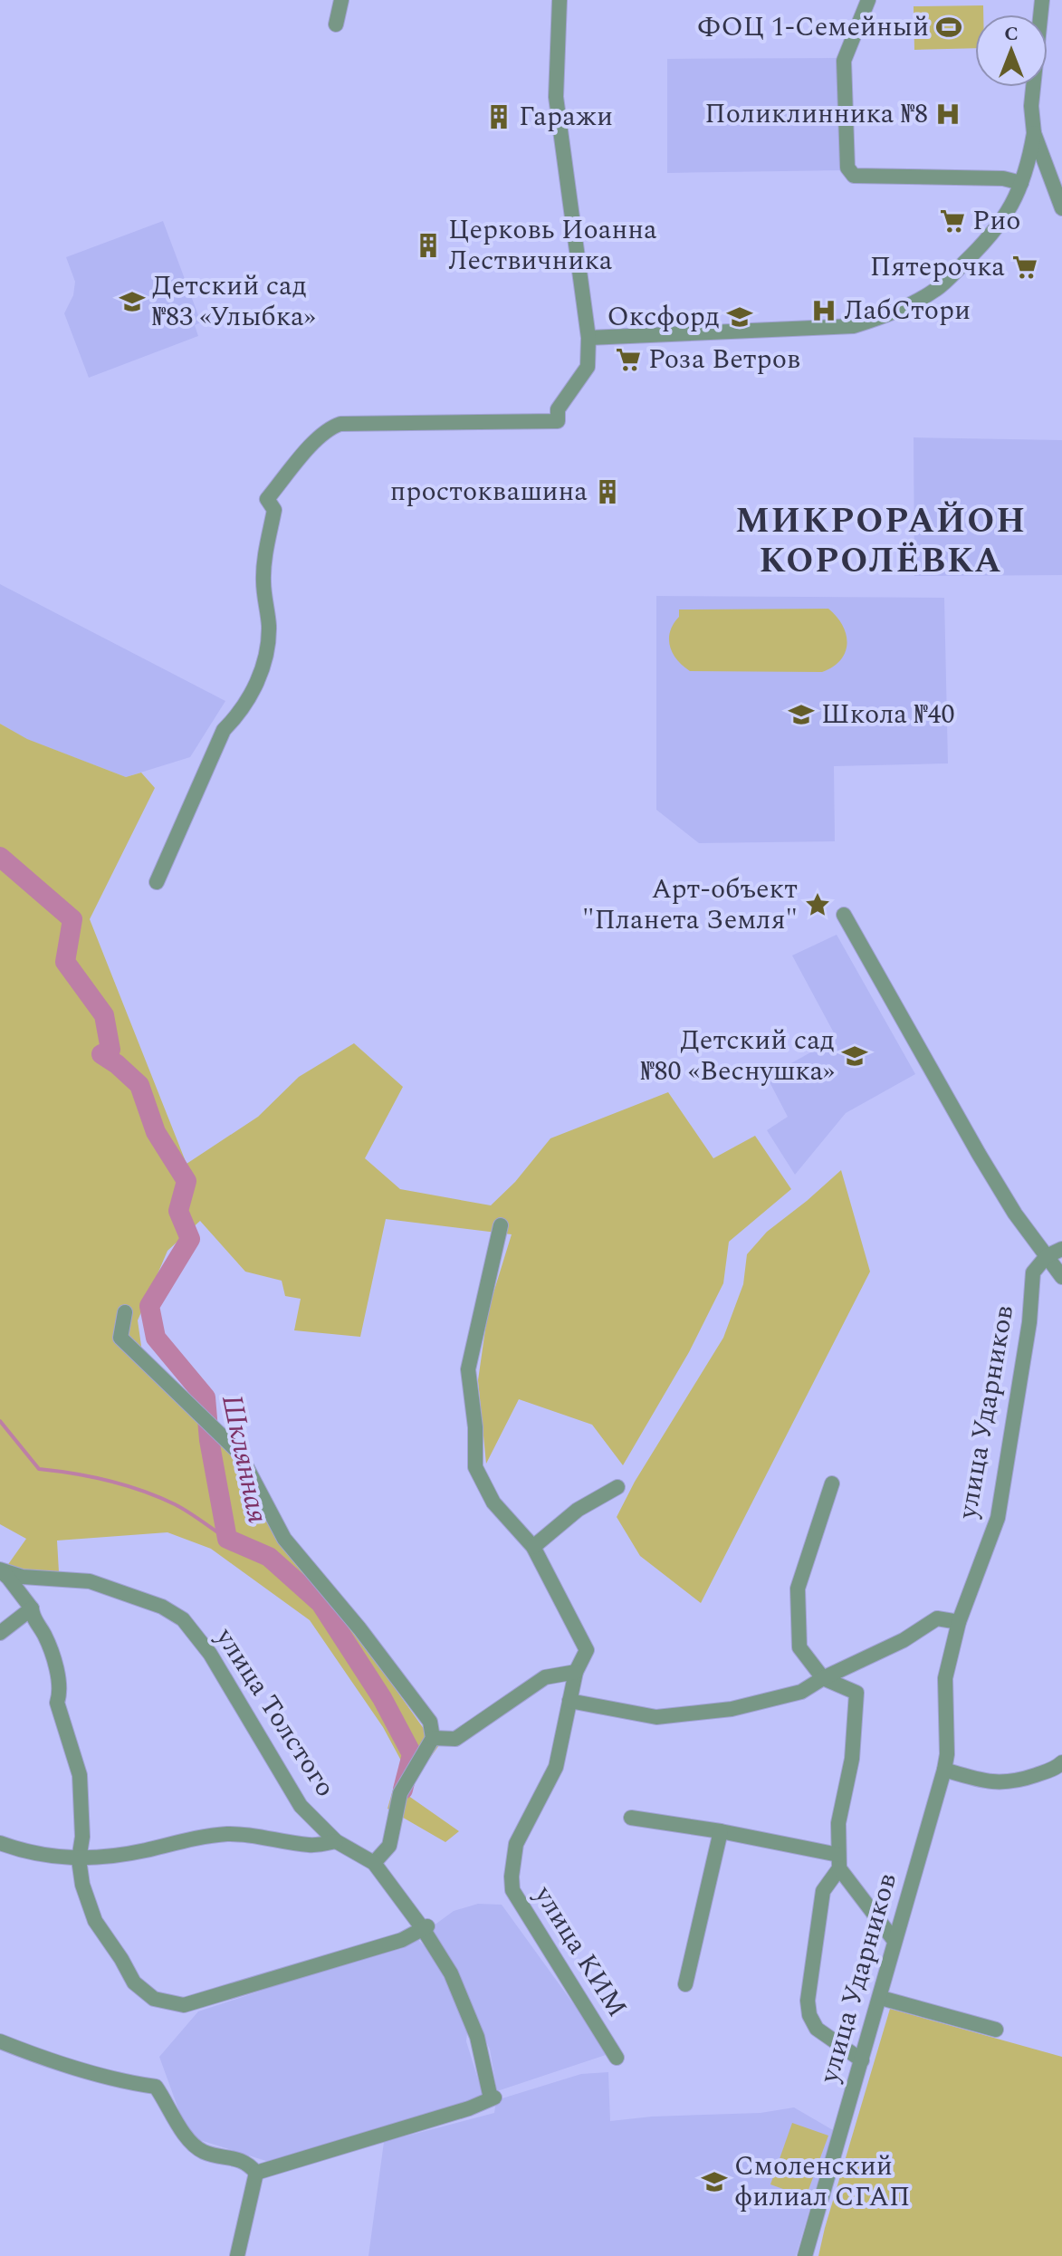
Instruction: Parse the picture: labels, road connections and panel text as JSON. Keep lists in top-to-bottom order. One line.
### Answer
{"streets":{"street":["улица Ударников","улица Толстого","улица КИМ"]},"districts":["МИКРОРАЙОН КОРОЛЁВКА"],"water":["Шклянная"],"places":{"sports":["ФОЦ 1-Семейный"],"hospital":["Поликлинника №8","ЛабСтори"],"building":["Гаражи","Церковь Иоанна Лествичника","простоквашина"],"supermarket":["Рио","Пятерочка","Роза Ветров"],"school or university":["Детский сад №83 «Улыбка»","Оксфорд","Школа №40","Детский сад №80 «Веснушка»","Смоленский филиал СГАП"],"place":["Арт-объект \"Планета Земля\""]},"north":"top"}
